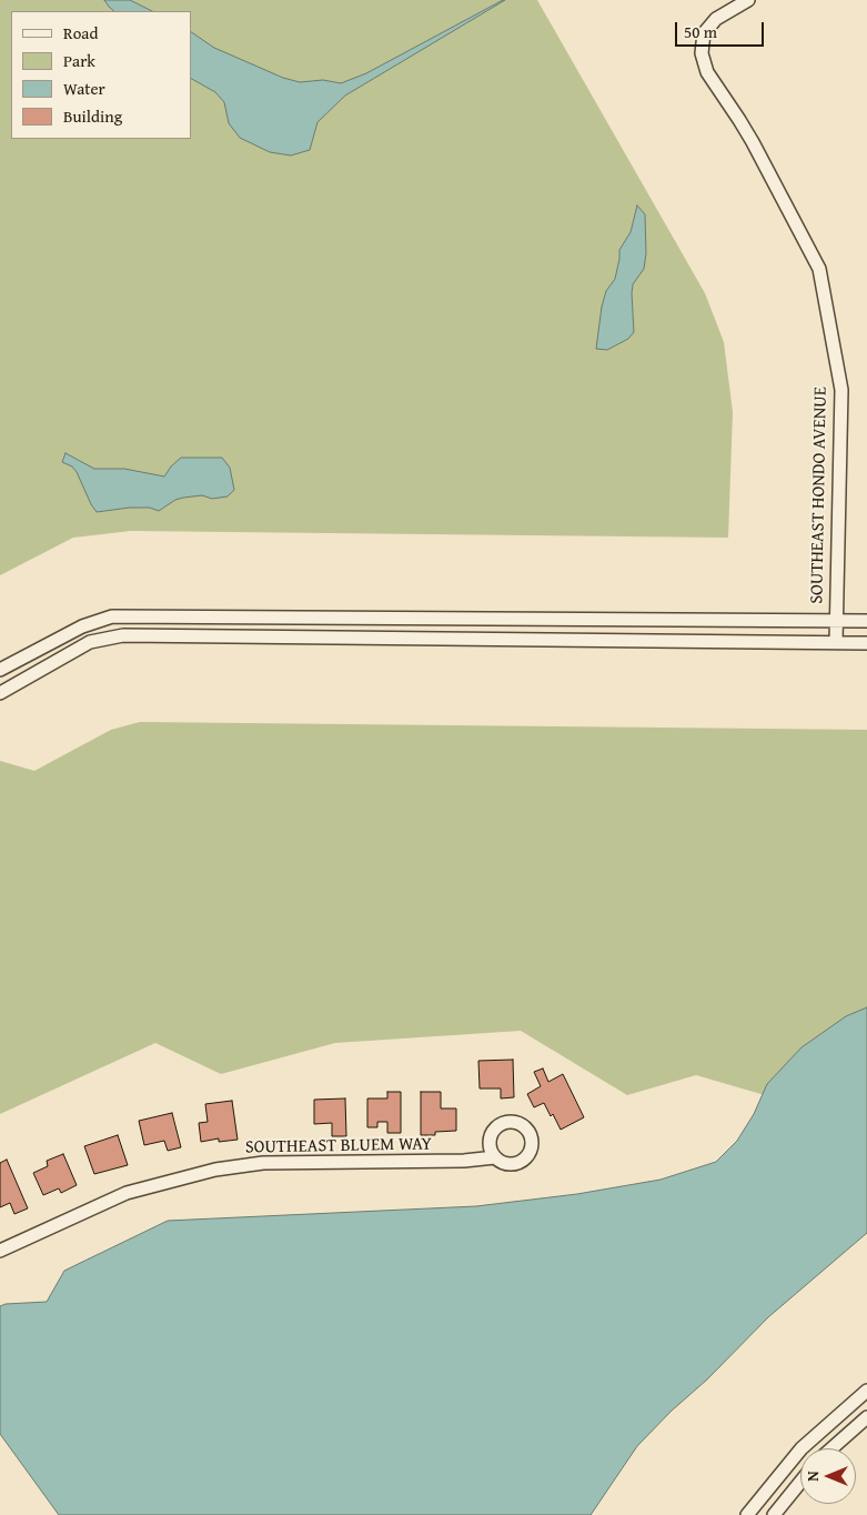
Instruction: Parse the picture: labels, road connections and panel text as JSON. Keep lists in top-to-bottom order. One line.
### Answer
{"streets":{"street":["SOUTHEAST HONDO AVENUE","SOUTHEAST BLUEM WAY"]},"legend":["Road","Park","Water","Building"],"scale_bar":"50 m","north":"left"}
